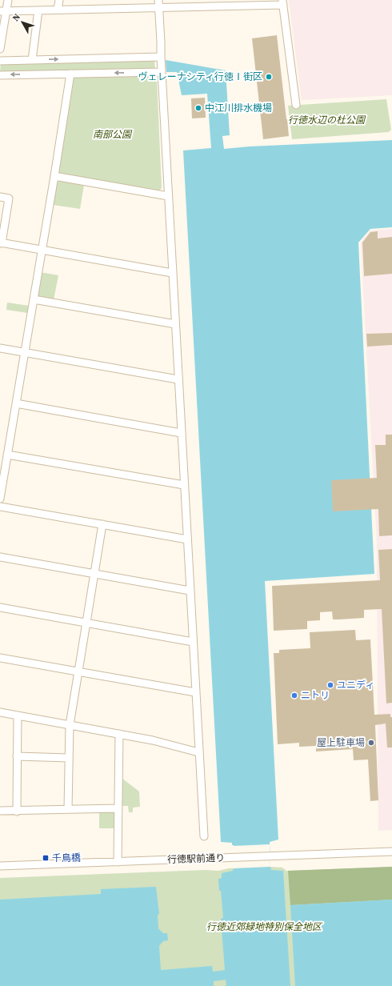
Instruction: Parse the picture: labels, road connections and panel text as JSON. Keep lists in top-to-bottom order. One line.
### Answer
{"streets":{"street":["行徳駅前通り"]},"parks":["行徳水辺の杜公園","南部公園","行徳近郊緑地特別保全地区"],"places":{"other":["ヴェレーナシティ行徳Ⅰ街区","中江川排水機場","ユニディ","ニトリ","屋上駐車場"],"transit":["千鳥橋"]},"north":"top left"}
